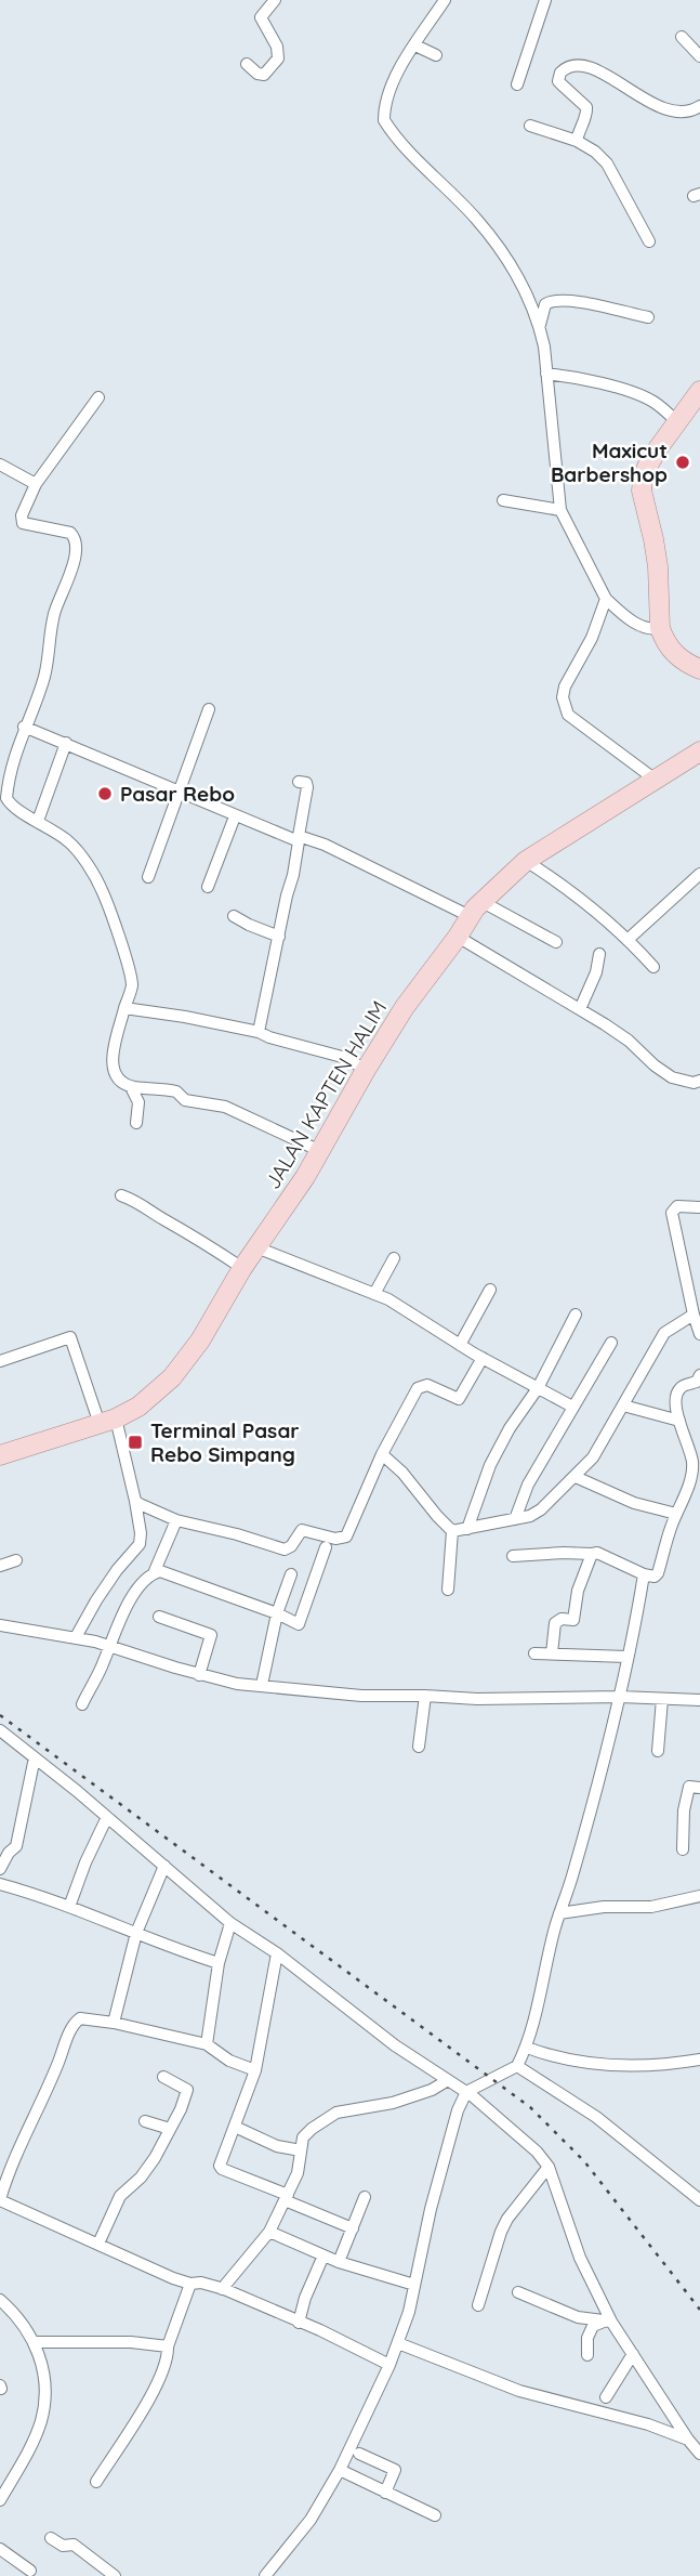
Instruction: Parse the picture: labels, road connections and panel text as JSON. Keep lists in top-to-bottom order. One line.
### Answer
{"streets":{"main road":["JALAN KAPTEN HALIM"]},"places":{"other":["Maxicut Barbershop","Pasar Rebo"],"transit":["Terminal Pasar Rebo Simpang"]}}
